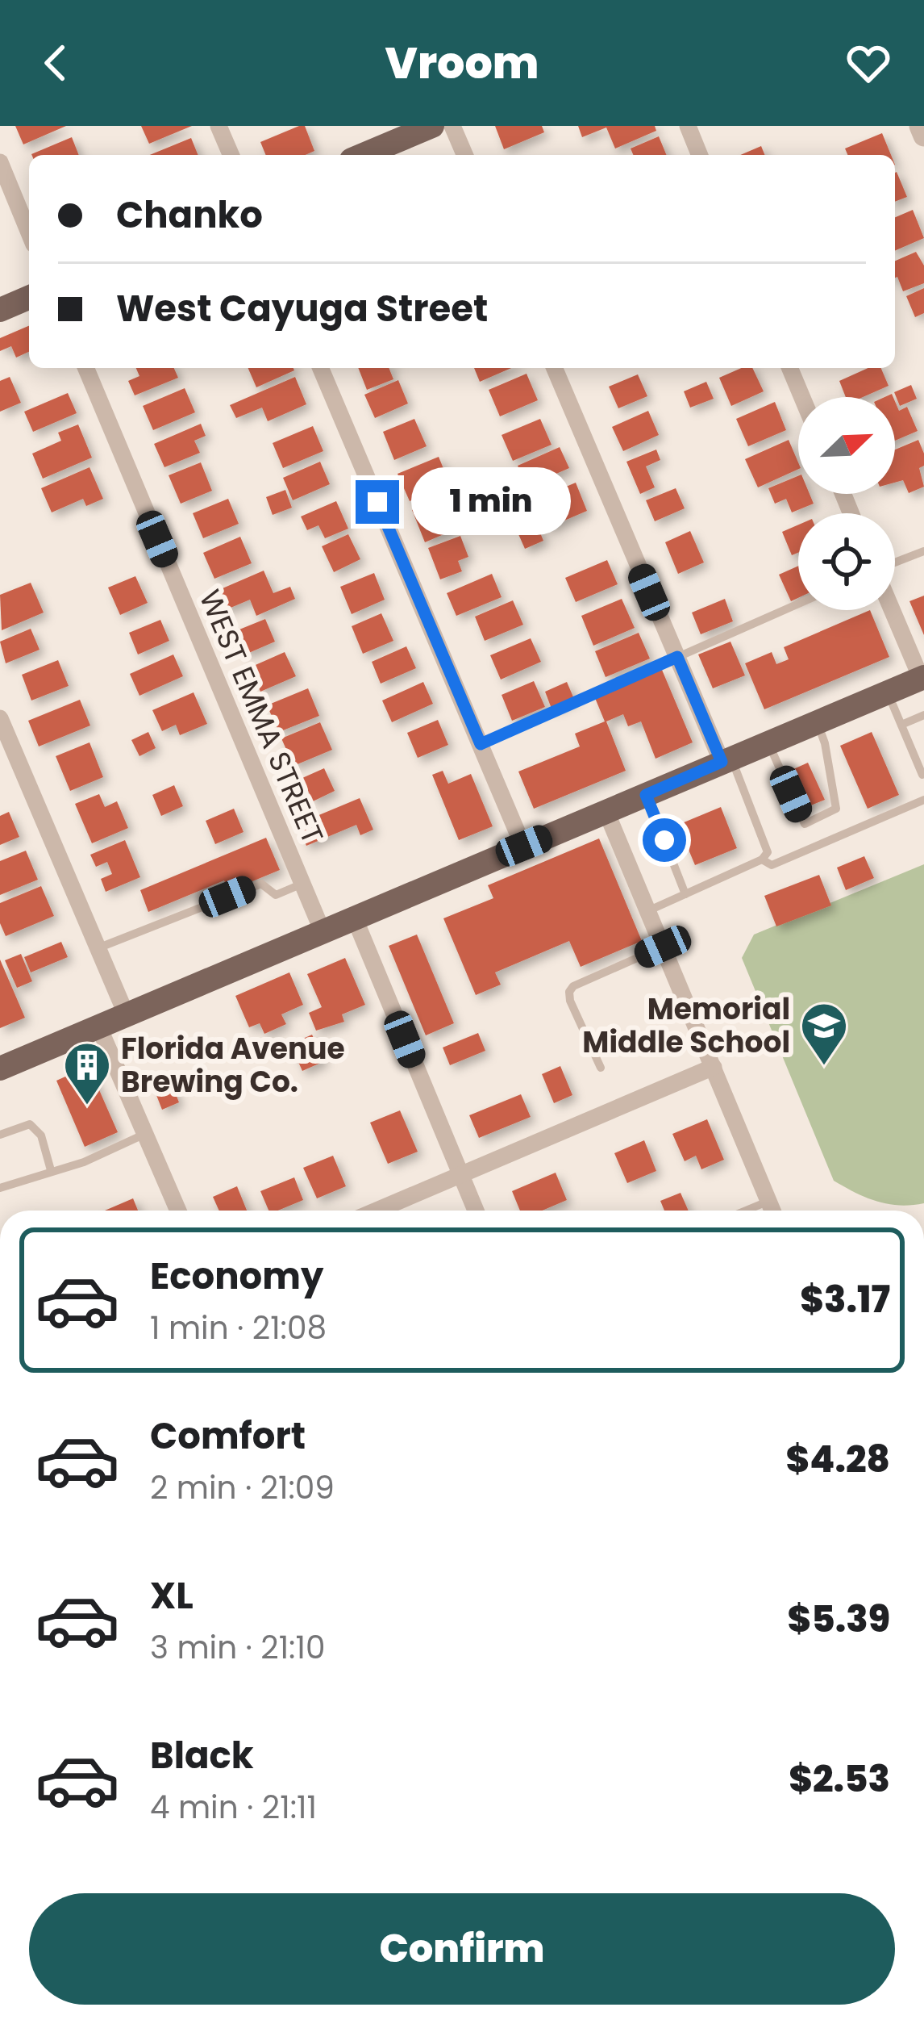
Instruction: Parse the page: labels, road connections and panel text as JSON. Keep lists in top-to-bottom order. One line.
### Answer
{"streets":{"street":["WEST EMMA STREET"]},"places":{"school or university":["Memorial Middle School"],"building":["Florida Avenue Brewing Co."]},"north":"top right","page":{"header":"Vroom","banner":["Chanko","West Cayuga Street"],"bubble":"1 min","list":[{"name":"Economy","note":"1 min · 21:08","value":"$3.17"},{"name":"Comfort","note":"2 min · 21:09","value":"$4.28"},{"name":"XL","note":"3 min · 21:10","value":"$5.39"},{"name":"Black","note":"4 min · 21:11","value":"$2.53"}],"buttons":"Confirm"}}
